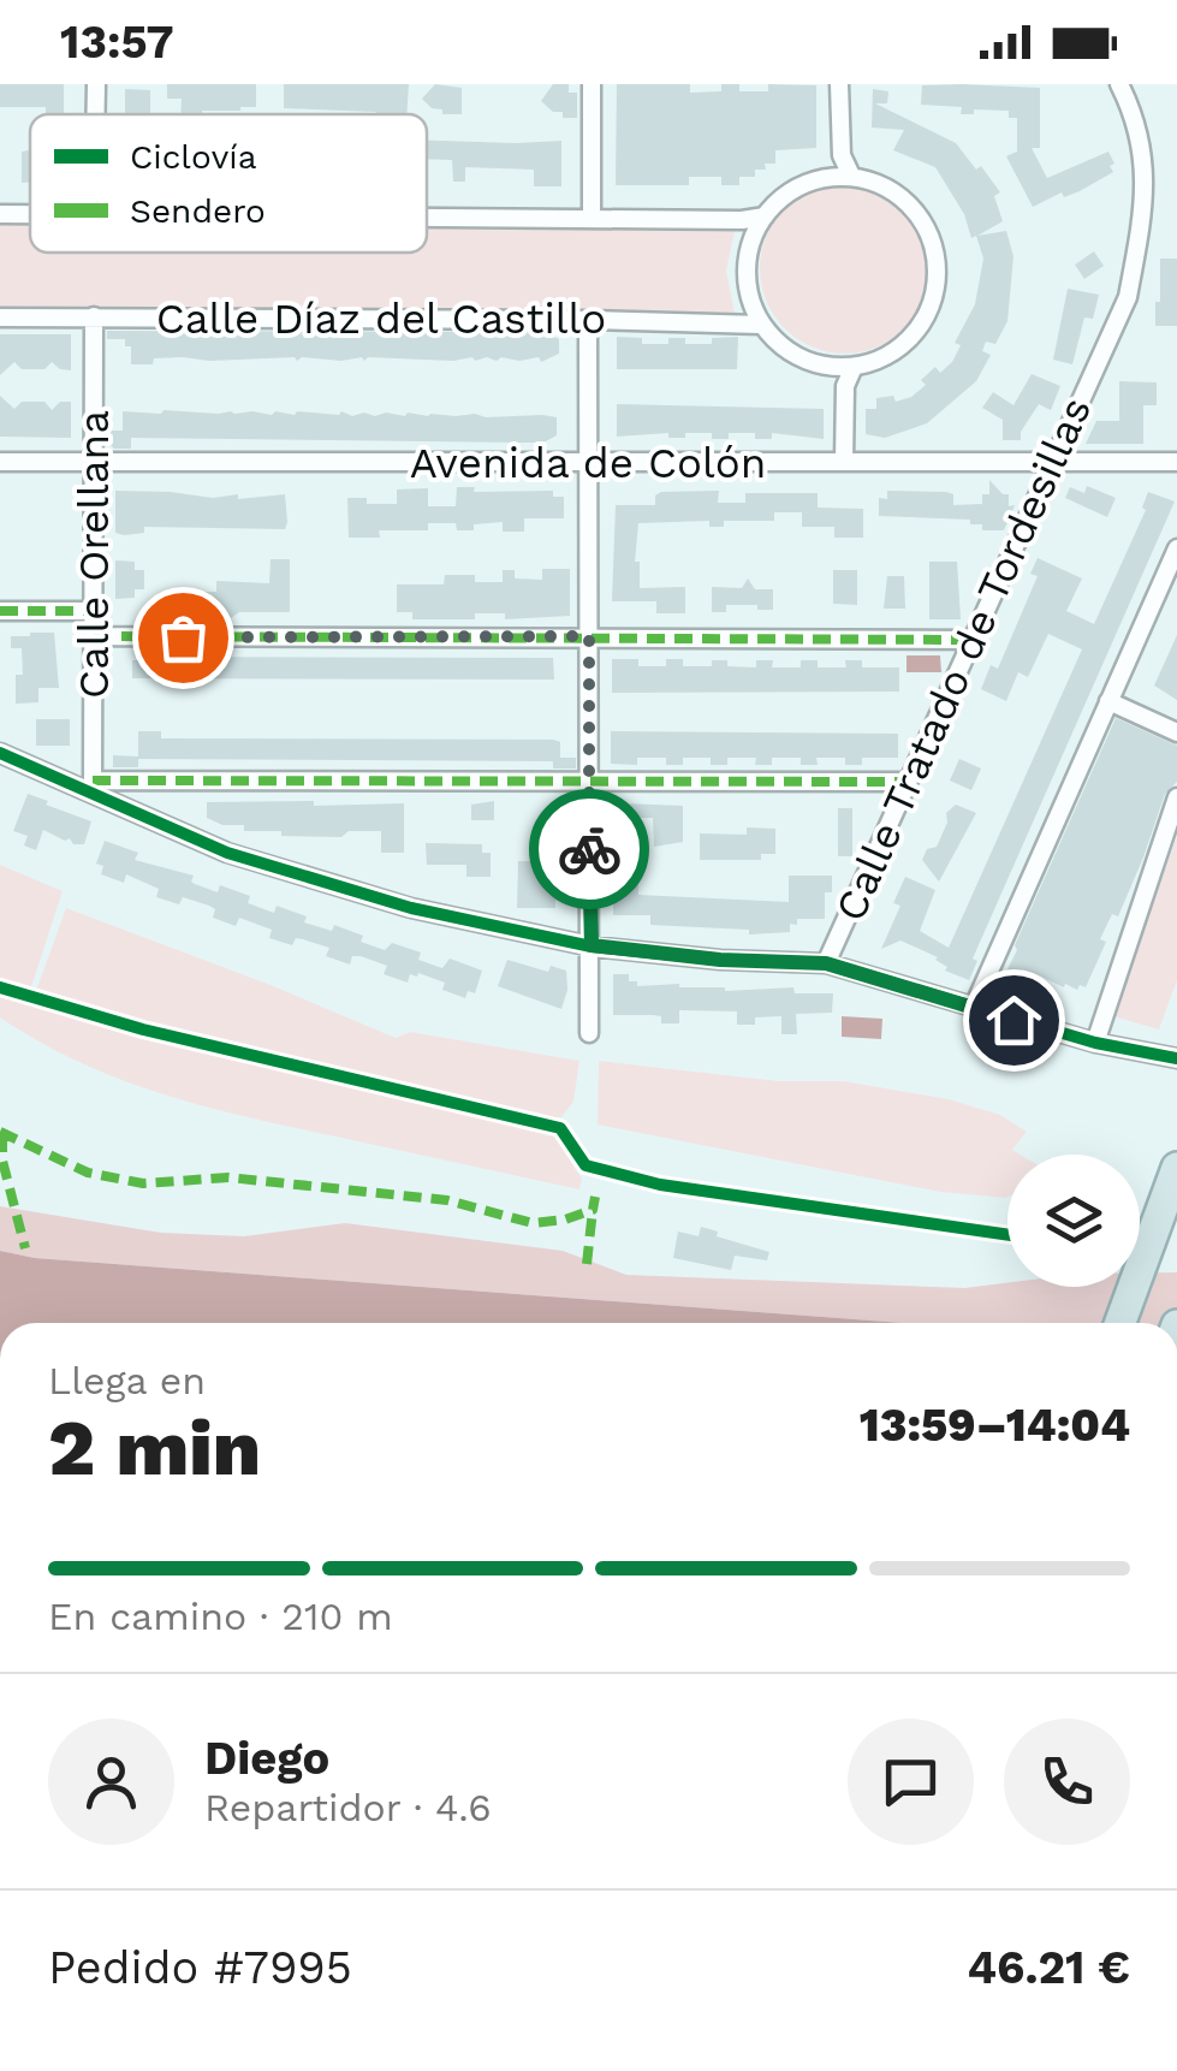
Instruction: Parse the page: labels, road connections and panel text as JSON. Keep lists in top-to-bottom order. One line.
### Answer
{"streets":{"street":["Calle Díaz del Castillo","Avenida de Colón","Calle Orellana","Calle Tratado de Tordesillas"]},"crossings":[["Calle Díaz del Castillo","Calle Orellana"],["Avenida de Colón","Calle Orellana"],["Avenida de Colón","Calle Tratado de Tordesillas"],["Calle Orellana","Calle Tratado de Tordesillas"]],"legend":["Ciclovía","Sendero"],"page":{"status":"13:57","heading":["2 min","Llega en","13:59–14:04"],"panel":["Diego","Repartidor · 4.6","Pedido #7995","46.21 €"],"bar":"En camino · 210 m"}}
